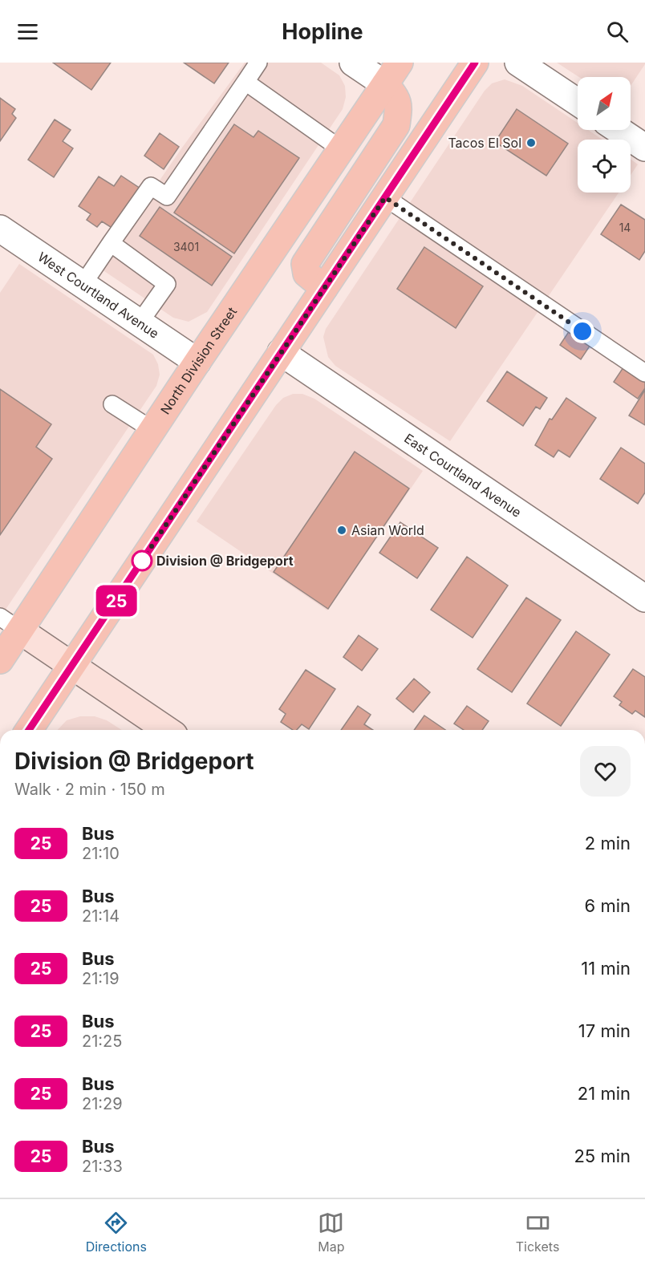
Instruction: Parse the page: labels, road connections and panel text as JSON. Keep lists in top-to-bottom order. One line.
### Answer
{"streets":{"main road":["North Division Street"],"street":["West Courtland Avenue","East Courtland Avenue"]},"crossings":[["West Courtland Avenue","North Division Street"]],"places":["Tacos El Sol","Asian World","Division @ Bridgeport"],"lines":["bus line 25"],"house_numbers":["14","3401"],"north":"top right","page":{"header":"Hopline","on_map":"25","heading":["Division @ Bridgeport","Walk · 2 min · 150 m"],"list":[{"mark":"25","name":"Bus","note":"21:10","value":"2 min"},{"mark":"25","name":"Bus","note":"21:14","value":"6 min"},{"mark":"25","name":"Bus","note":"21:19","value":"11 min"},{"mark":"25","name":"Bus","note":"21:25","value":"17 min"},{"mark":"25","name":"Bus","note":"21:29","value":"21 min"},{"mark":"25","name":"Bus","note":"21:33","value":"25 min"}],"tabs":["Directions","Map","Tickets"]}}
